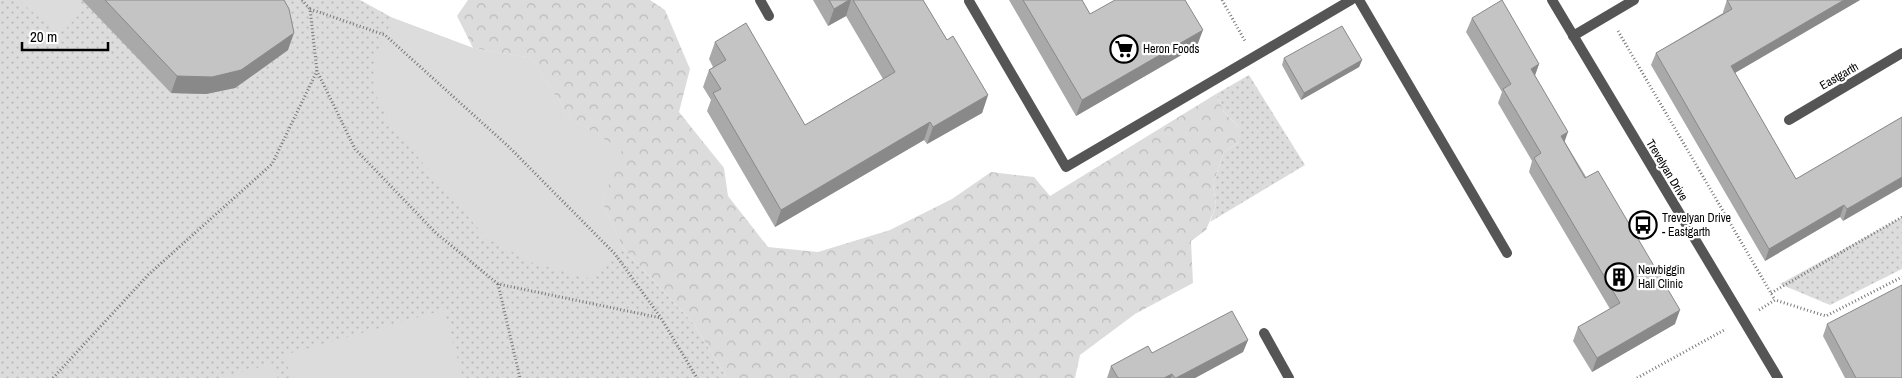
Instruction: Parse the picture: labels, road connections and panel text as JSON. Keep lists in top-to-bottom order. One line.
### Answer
{"streets":{"street":["Eastgarth","Trevelyan Drive"]},"places":{"supermarket":["Heron Foods"],"bus stop":["Trevelyan Drive - Eastgarth"],"building":["Newbiggin Hall Clinic"]},"scale_bar":"20 m"}
